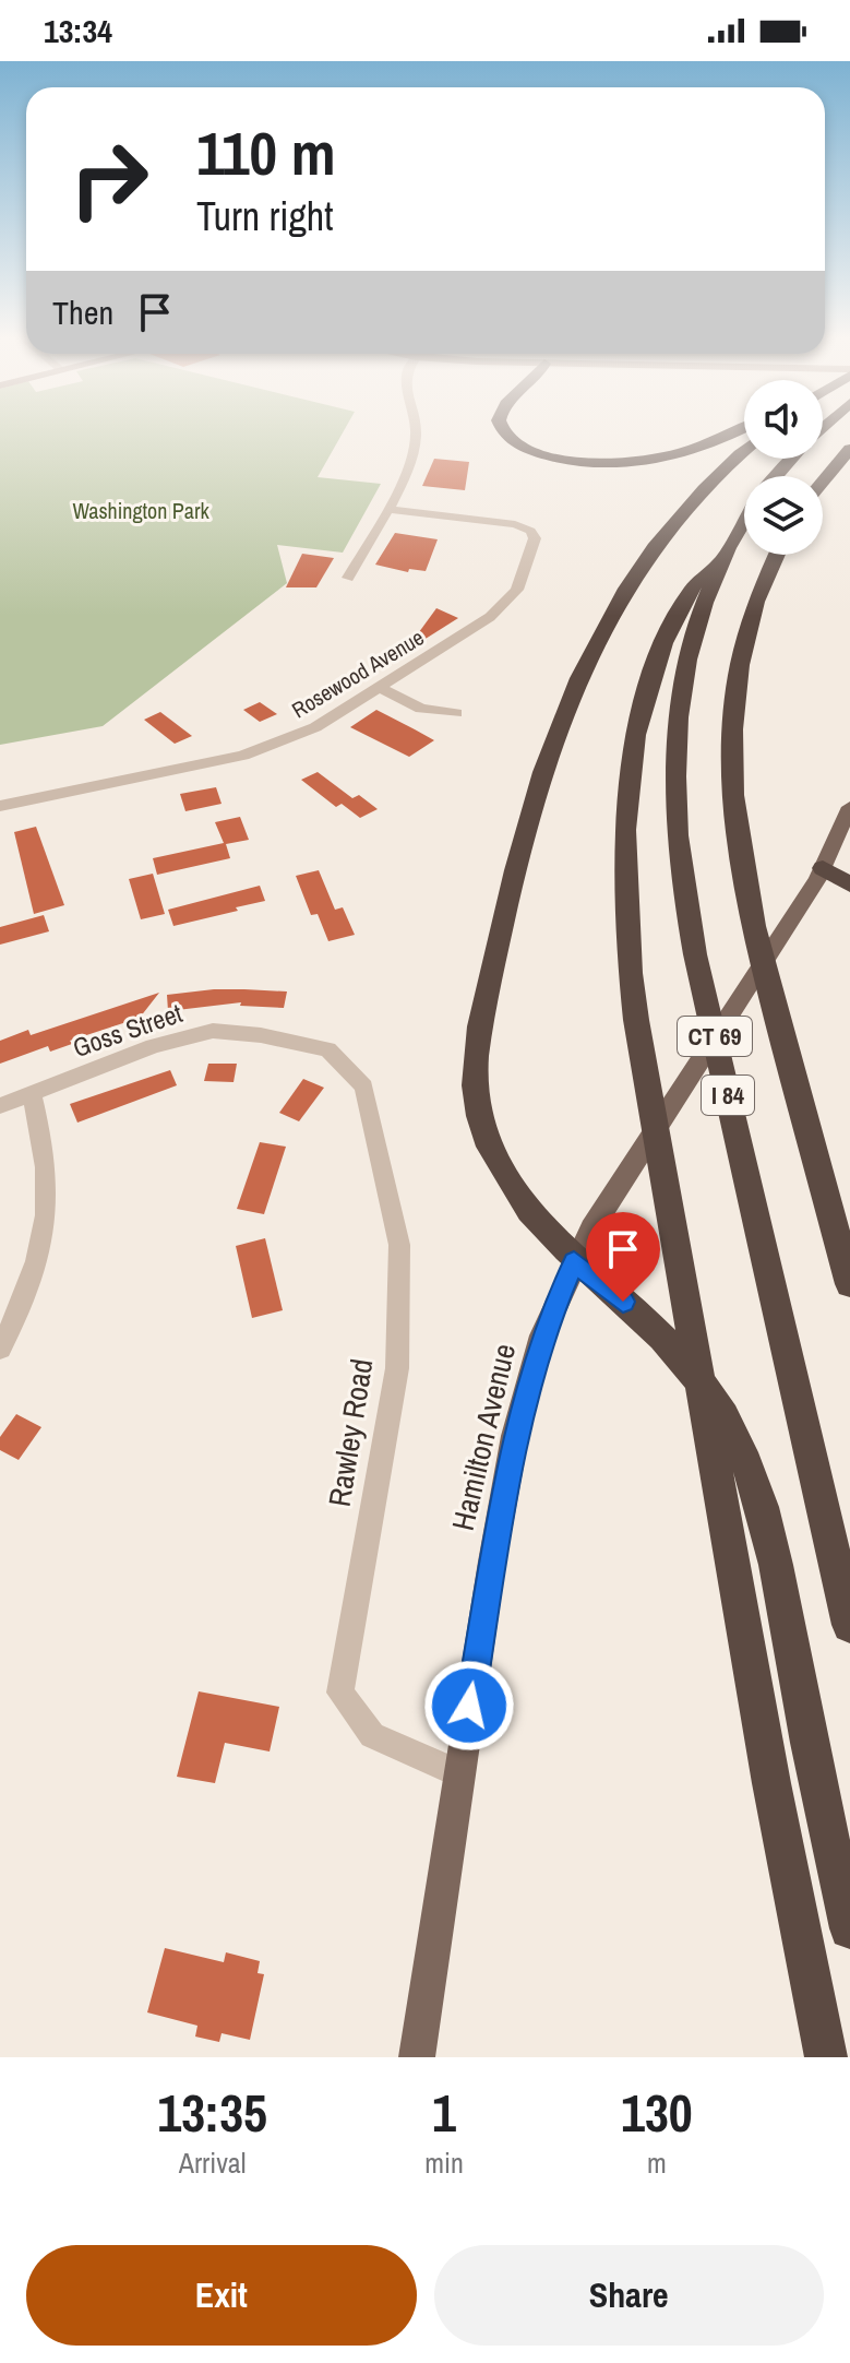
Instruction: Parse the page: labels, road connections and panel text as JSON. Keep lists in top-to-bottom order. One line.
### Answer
{"streets":{"highway":["I 84"],"main road":["CT 69","Hamilton Avenue"],"street":["Rosewood Avenue","Goss Street","Rawley Road"]},"crossings":[["Goss Street","Rawley Road"],["Rawley Road","Hamilton Avenue"]],"parks":["Washington Park"],"page":{"status":"13:34","turn":["110 m","Turn right"],"then":"Then","eta":["13:35","Arrival","1","min","130","m"],"buttons":["Exit","Share"]}}
